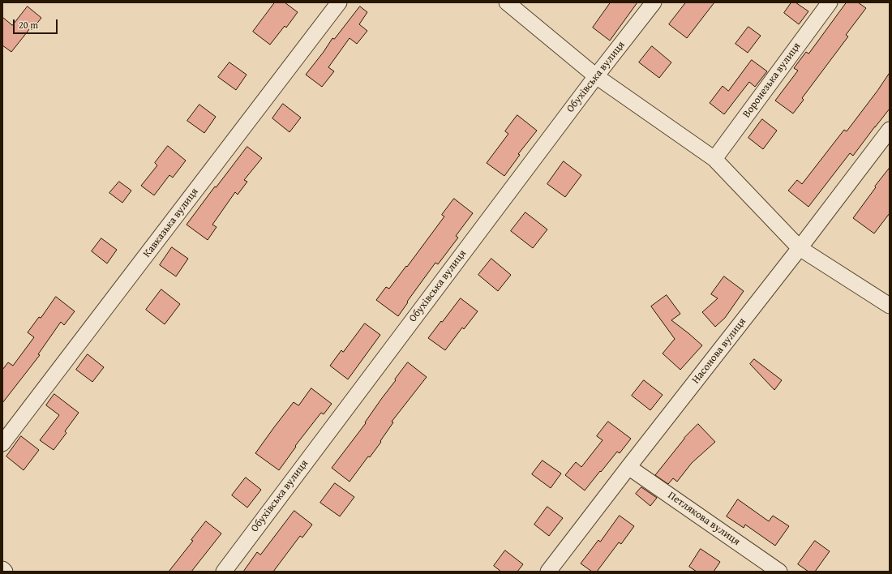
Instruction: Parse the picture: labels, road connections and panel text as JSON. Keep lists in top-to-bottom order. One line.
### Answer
{"streets":{"street":["Обухівська вулиця","Воронезька вулиця","Кавказька вулиця","Насонова вулиця","Петлякова вулиця"]},"crossings":[["Насонова вулиця","Петлякова вулиця"]],"scale_bar":"20 m"}
